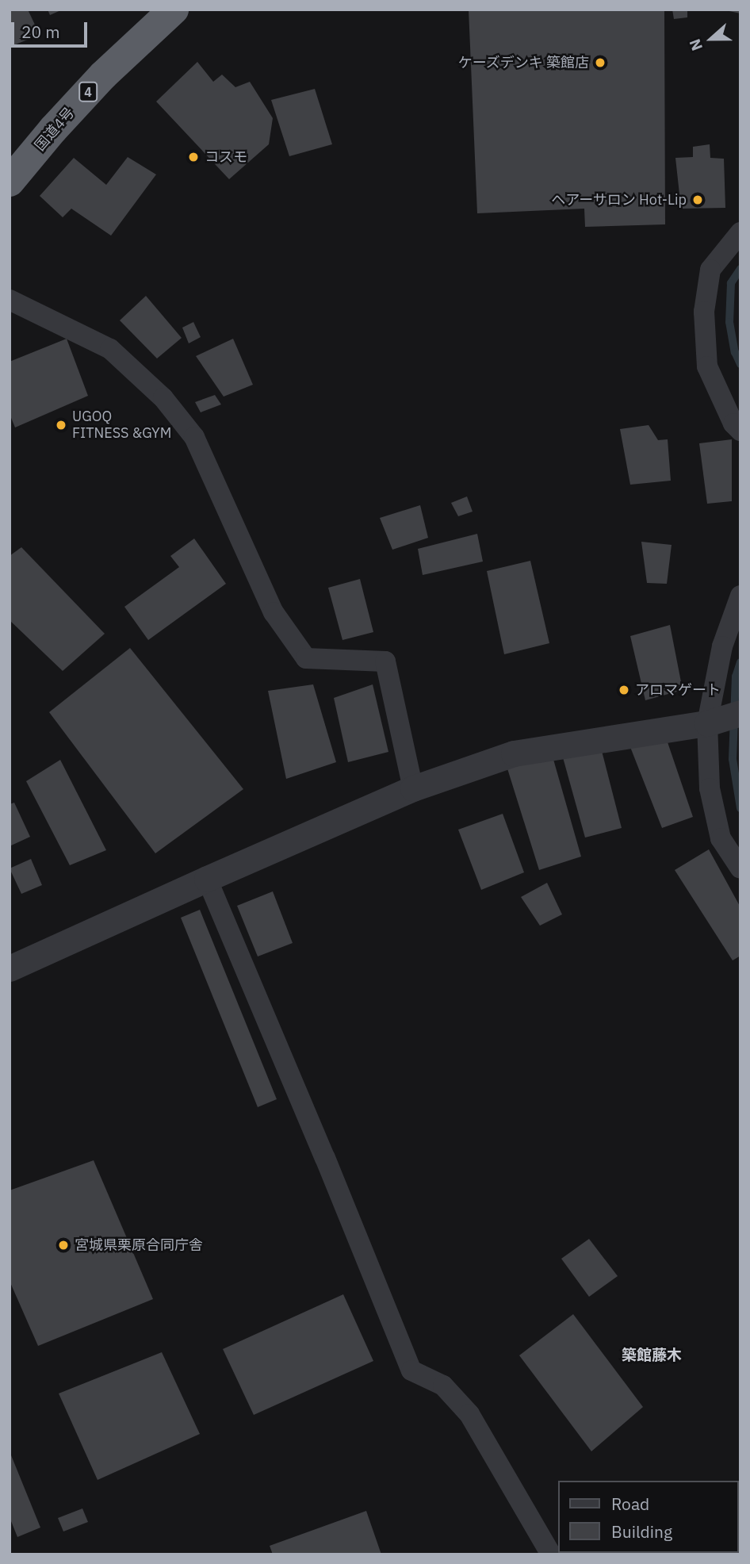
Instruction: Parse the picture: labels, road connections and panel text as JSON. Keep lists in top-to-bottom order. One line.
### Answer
{"streets":{"highway":["4","国道4号"]},"districts":["築館藤木"],"places":["ケーズデンキ 築館店","コスモ","ヘアーサロン Hot-Lip","UGOQ FITNESS &GYM","アロマゲート","宮城県栗原合同庁舎"],"legend":["Road","Building"],"scale_bar":"20 m","north":"left"}
